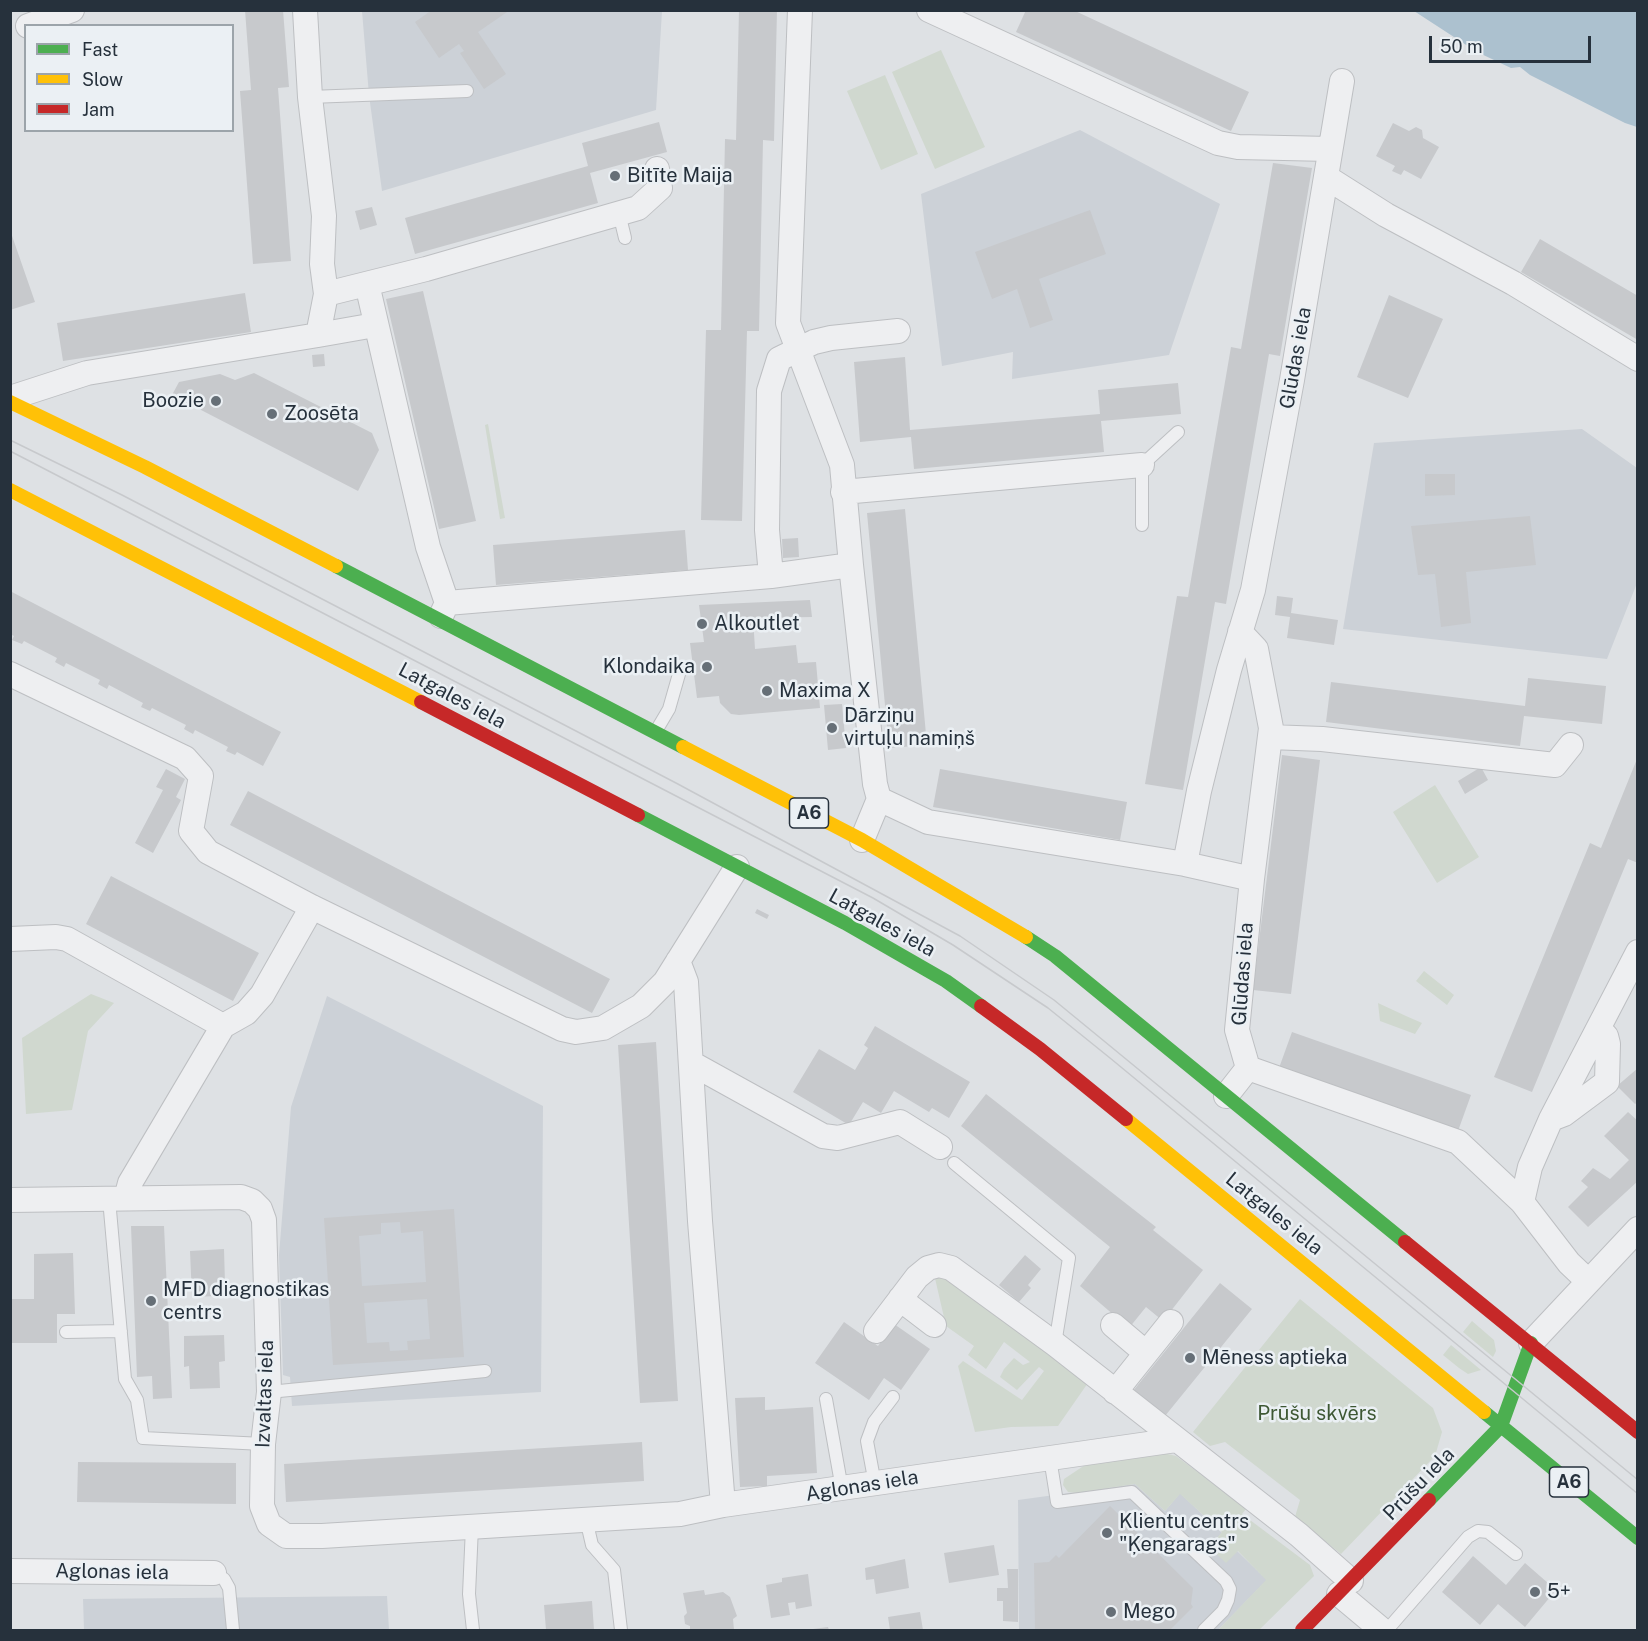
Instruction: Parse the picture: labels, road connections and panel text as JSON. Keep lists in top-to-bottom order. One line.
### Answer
{"streets":{"main road":["Latgales iela","A6","Prūšu iela"],"street":["Glūdas iela","Izvaltas iela","Aglonas iela"]},"crossings":[["Latgales iela","Prūšu iela"],["A6","Prūšu iela"],["Izvaltas iela","Aglonas iela"]],"parks":["Prūšu skvērs"],"places":["Bitīte Maija","Boozie","Zoosēta","Alkoutlet","Klondaika","Maxima X","Dārziņu virtuļu namiņš","MFD diagnostikas centrs","Mēness aptieka","Klientu centrs \"Ķengarags\"","5+","Mego"],"legend":["Fast","Slow","Jam"],"scale_bar":"50 m"}
